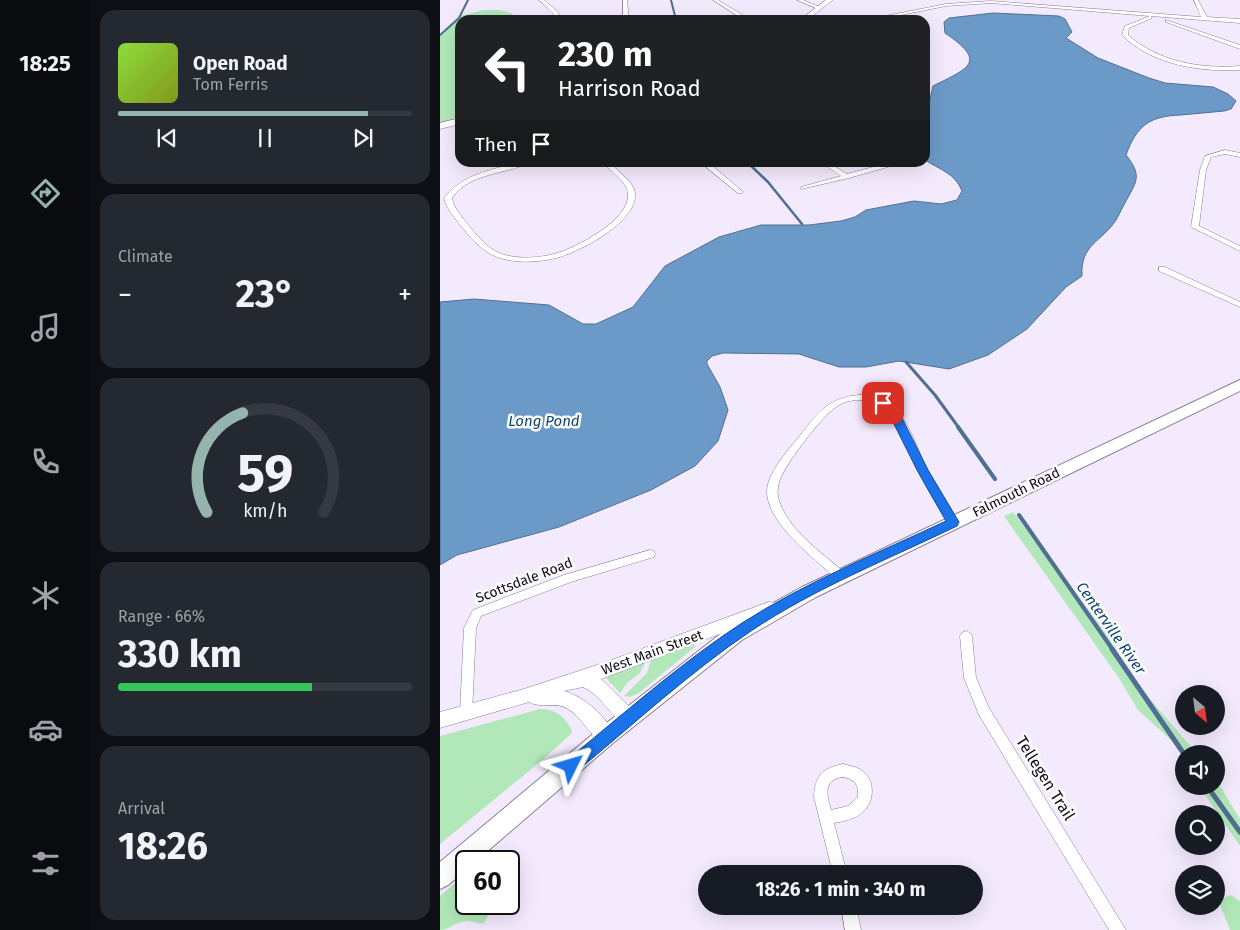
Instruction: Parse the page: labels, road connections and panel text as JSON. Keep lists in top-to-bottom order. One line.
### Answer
{"streets":{"main road":["Falmouth Road","West Main Street"],"street":["Scottsdale Road","Tellegen Trail"]},"crossings":[["Falmouth Road","West Main Street"],["Scottsdale Road","West Main Street"]],"water":["Long Pond","Centerville River"],"north":"bottom right","page":{"tabs":"18:25","turn":["230 m","Harrison Road"],"song":["Open Road","Tom Ferris"],"then":"Then","tile":["Climate",["Range · 66%","330 km"],["Arrival","18:26"]],"heat":["−","23°","+"],"limit":"60","trip":"18:26 · 1 min · 340 m","gauge":["59","km/h"]}}
